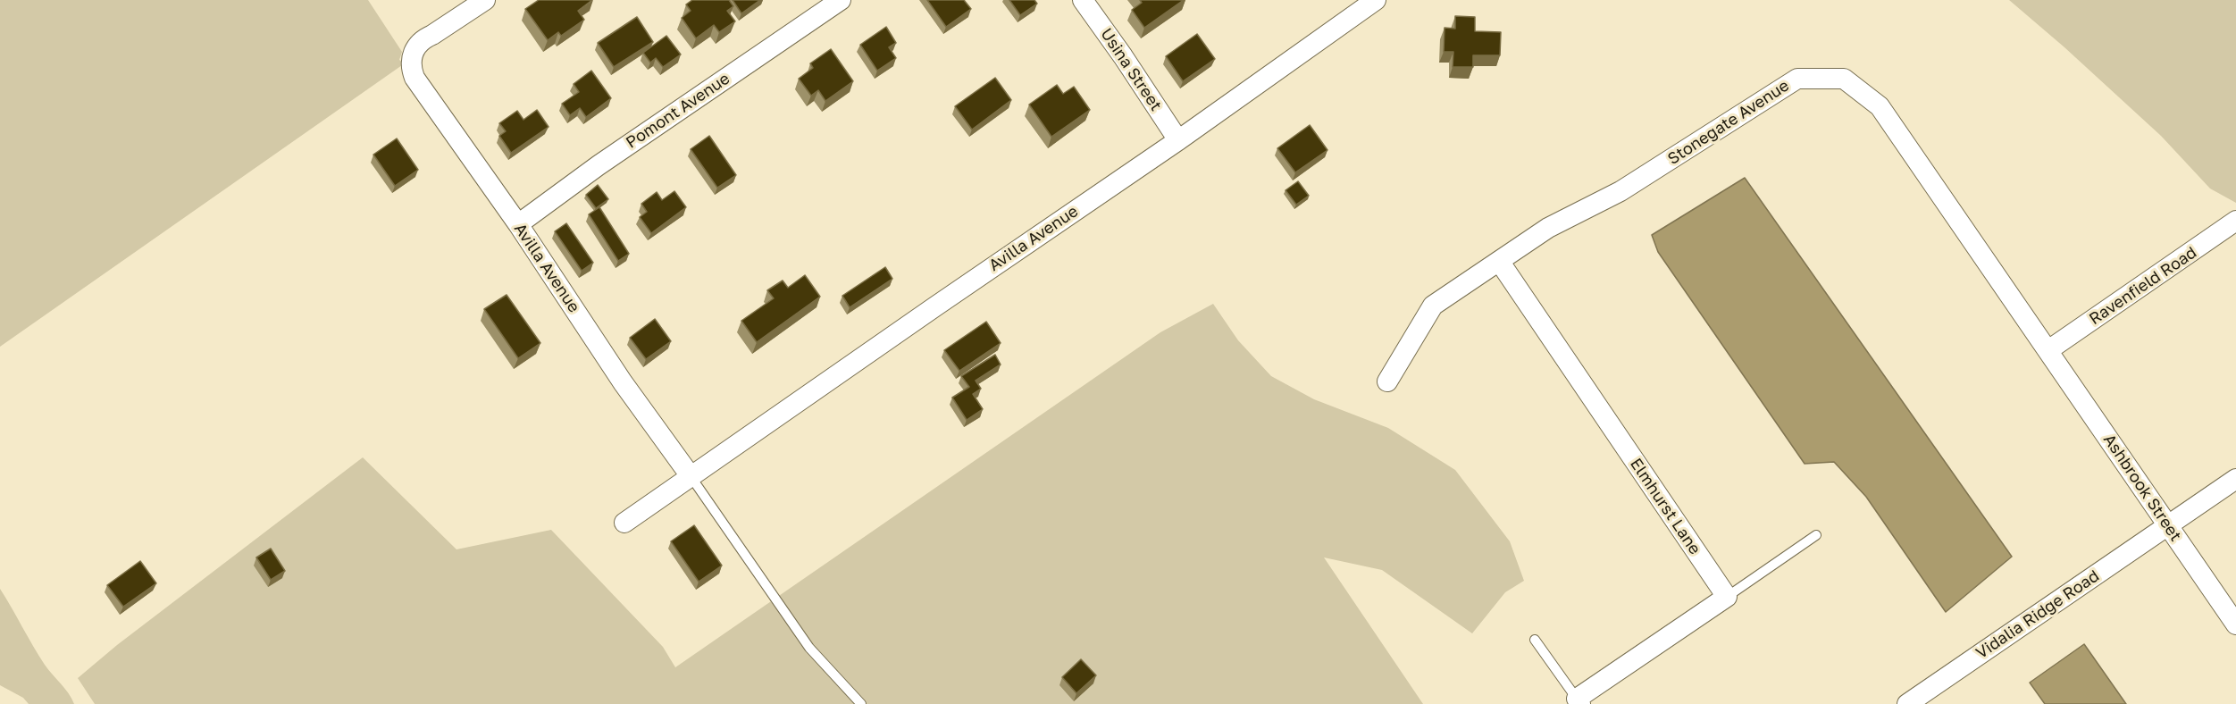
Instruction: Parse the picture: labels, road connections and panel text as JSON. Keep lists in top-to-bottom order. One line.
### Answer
{"streets":{"street":["Usina Street","Pomont Avenue","Stonegate Avenue","Avilla Avenue","Ravenfield Road","Ashbrook Street","Elmhurst Lane","Vidalia Ridge Road"]},"crossings":[["Usina Street","Avilla Avenue"],["Pomont Avenue","Avilla Avenue"],["Stonegate Avenue","Ravenfield Road"],["Stonegate Avenue","Ashbrook Street"],["Stonegate Avenue","Elmhurst Lane"],["Ravenfield Road","Ashbrook Street"],["Ashbrook Street","Vidalia Ridge Road"]]}
